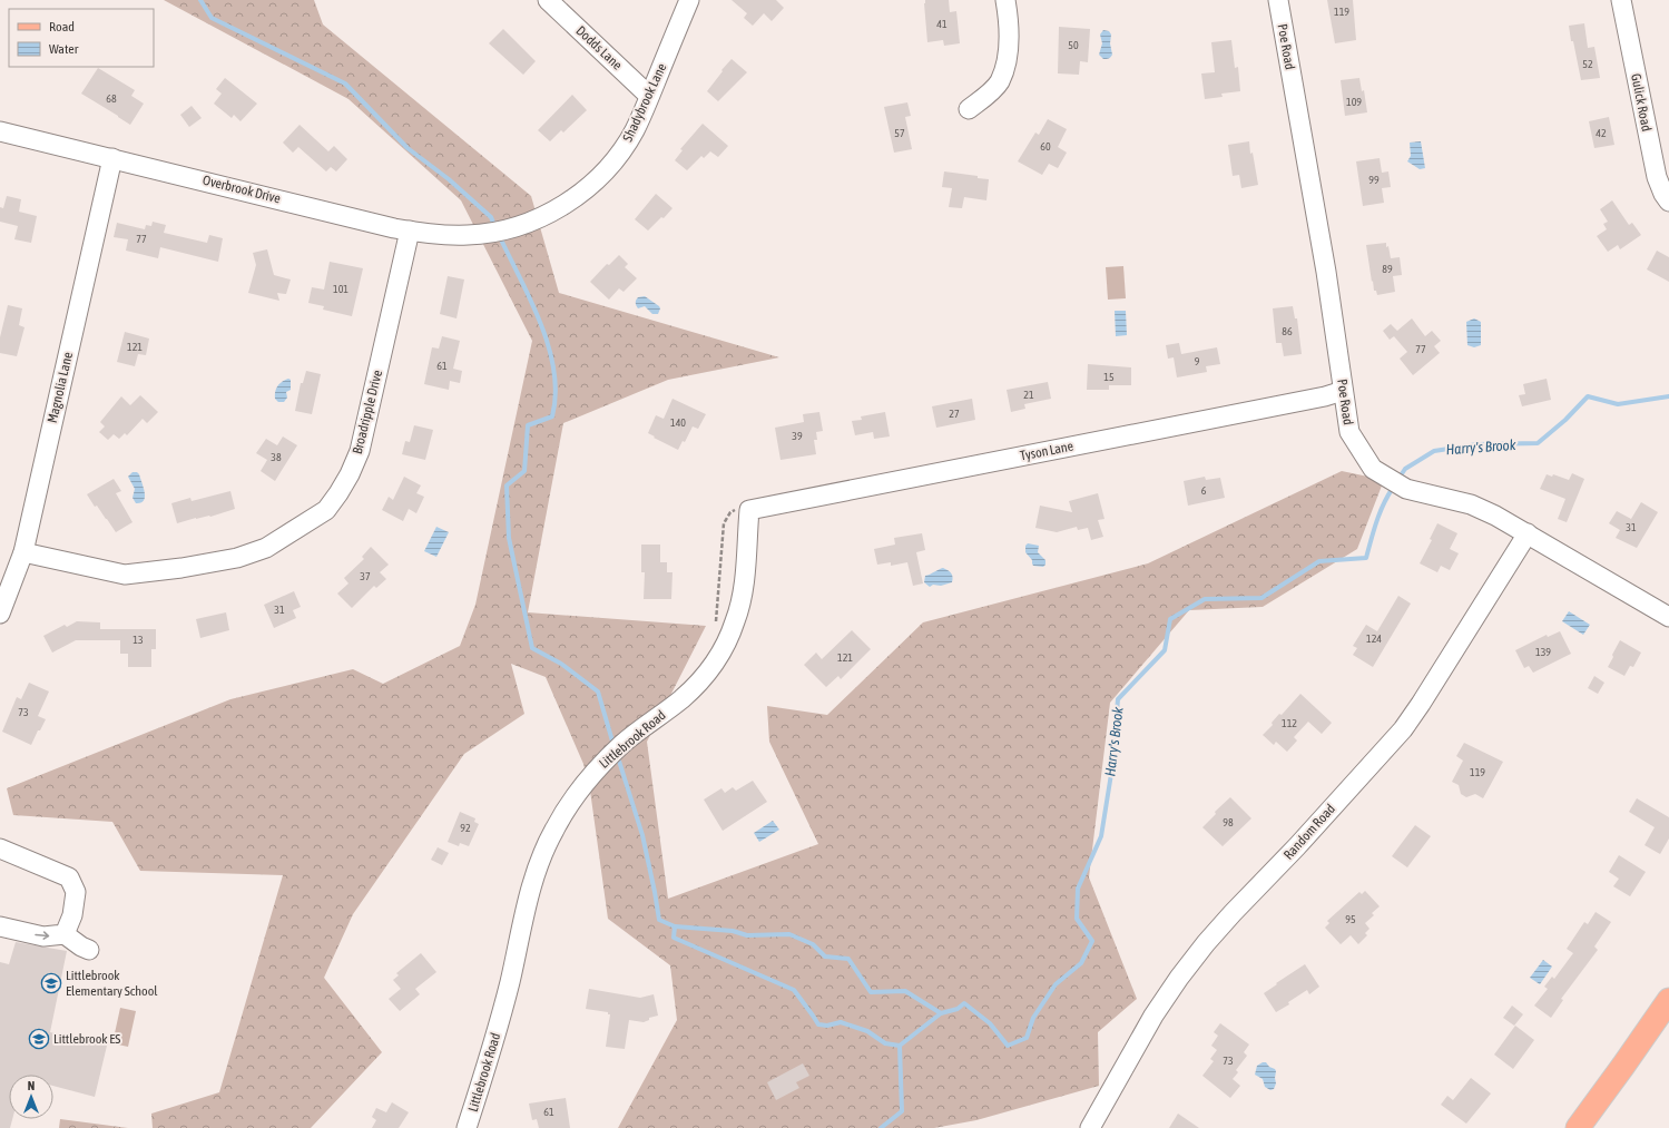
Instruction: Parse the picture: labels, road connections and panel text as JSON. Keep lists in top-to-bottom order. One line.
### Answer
{"streets":{"street":["Poe Road","Dodds Lane","Shadybrook Lane","Gulick Road","Overbrook Drive","Magnolia Lane","Broadripple Drive","Tyson Lane","Littlebrook Road","Random Road"]},"crossings":[["Poe Road","Tyson Lane"],["Poe Road","Random Road"],["Dodds Lane","Shadybrook Lane"],["Shadybrook Lane","Overbrook Drive"],["Overbrook Drive","Magnolia Lane"],["Overbrook Drive","Broadripple Drive"],["Magnolia Lane","Broadripple Drive"],["Tyson Lane","Littlebrook Road"]],"water":["Harry's Brook"],"places":{"school or university":["Littlebrook Elementary School","Littlebrook ES"]},"house_numbers":["119","41","50","52","68","109","57","42","60","99","77","89","101","86","121","77","9","61","15","21","27","140","39","38","6","31","37","31","124","13","139","121","73","112","119","98","92","95","73","61"],"legend":["Road","Water"],"north":"top"}
